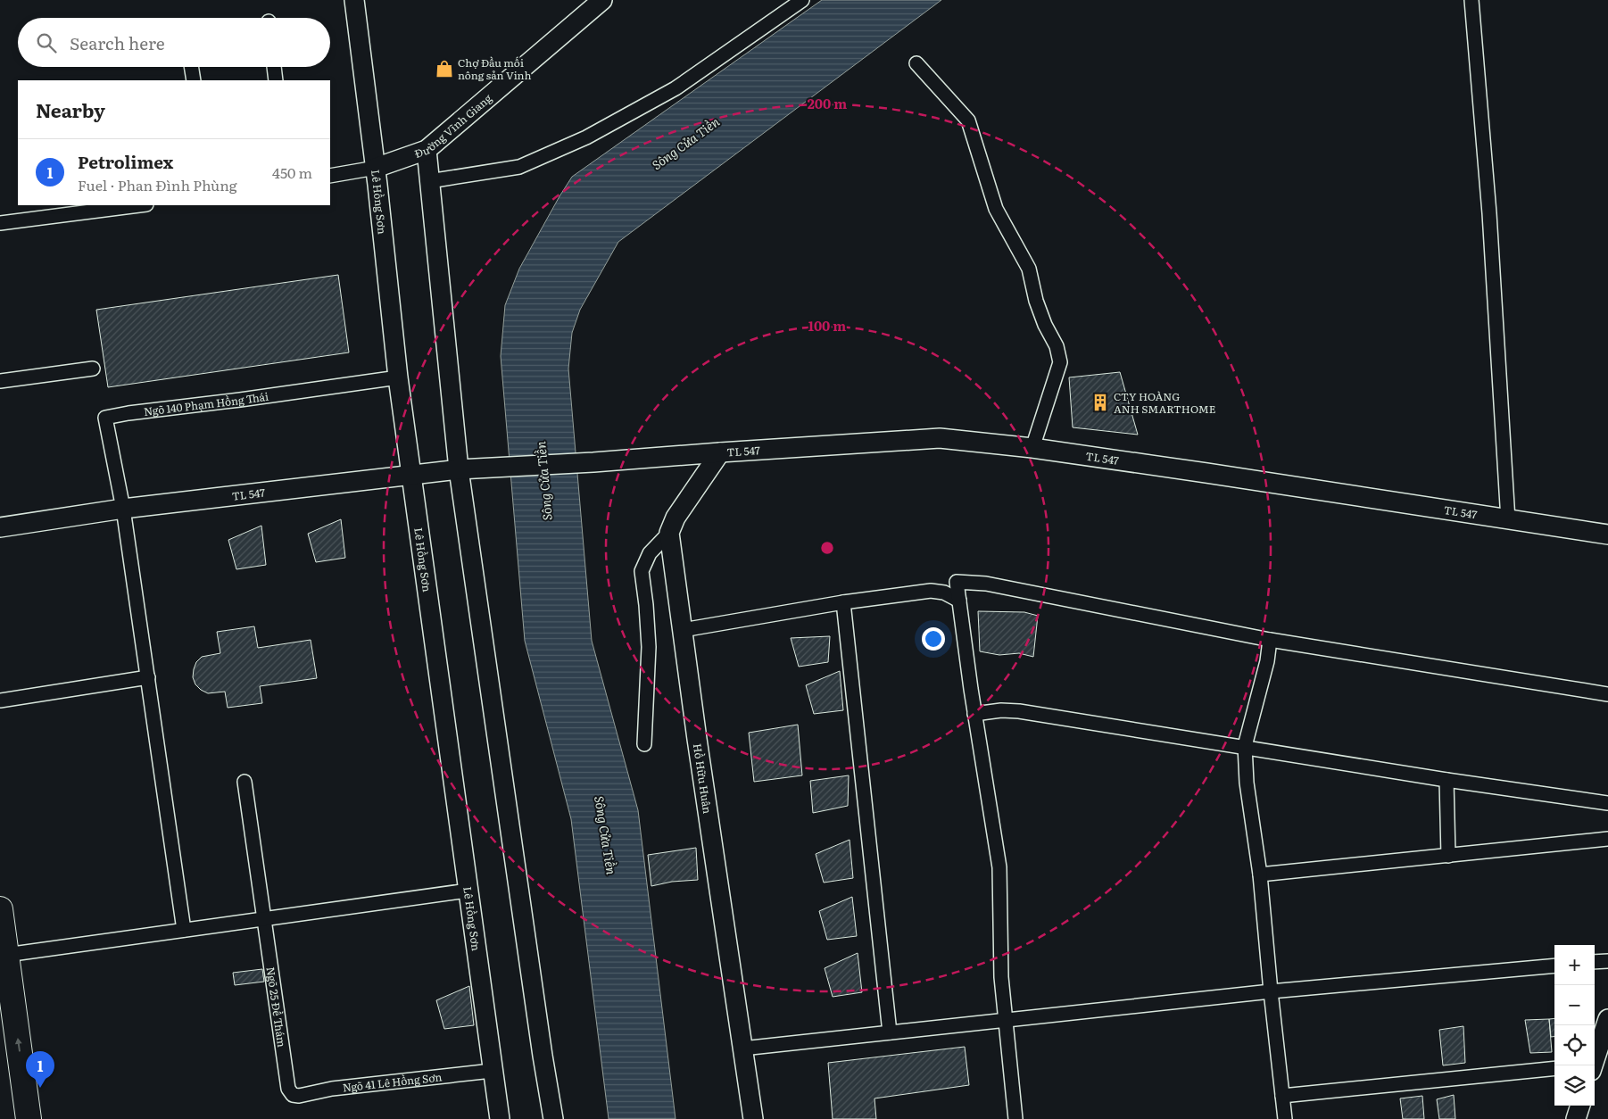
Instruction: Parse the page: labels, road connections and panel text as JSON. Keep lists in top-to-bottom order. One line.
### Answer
{"streets":{"street":["Đường Vĩnh Giang","Lê Hồng Sơn","Ngõ 140 Phạm Hồng Thái","TL 547","Hồ Hữu Huân","Ngõ 25 Đề Thám","Ngõ 41 Lê Hồng Sơn"]},"crossings":[["Đường Vĩnh Giang","Lê Hồng Sơn"],["Lê Hồng Sơn","Ngõ 140 Phạm Hồng Thái"],["Lê Hồng Sơn","TL 547"],["Lê Hồng Sơn","Ngõ 41 Lê Hồng Sơn"],["Ngõ 140 Phạm Hồng Thái","TL 547"],["Ngõ 25 Đề Thám","Ngõ 41 Lê Hồng Sơn"]],"water":["Sông Cửa Tiền"],"places":{"shop":["Chợ Đầu mối nông sản Vinh"],"building":["CTY HOÀNG ANH SMARTHOME"]},"page":{"search":"Search here","heading":"Nearby","list":[{"mark":"1","name":"Petrolimex","note":"Fuel · Phan Đình Phùng","value":"450 m"}],"map_buttons":["+","−"],"pins":"1"},"rings":["200 m","100 m"]}
